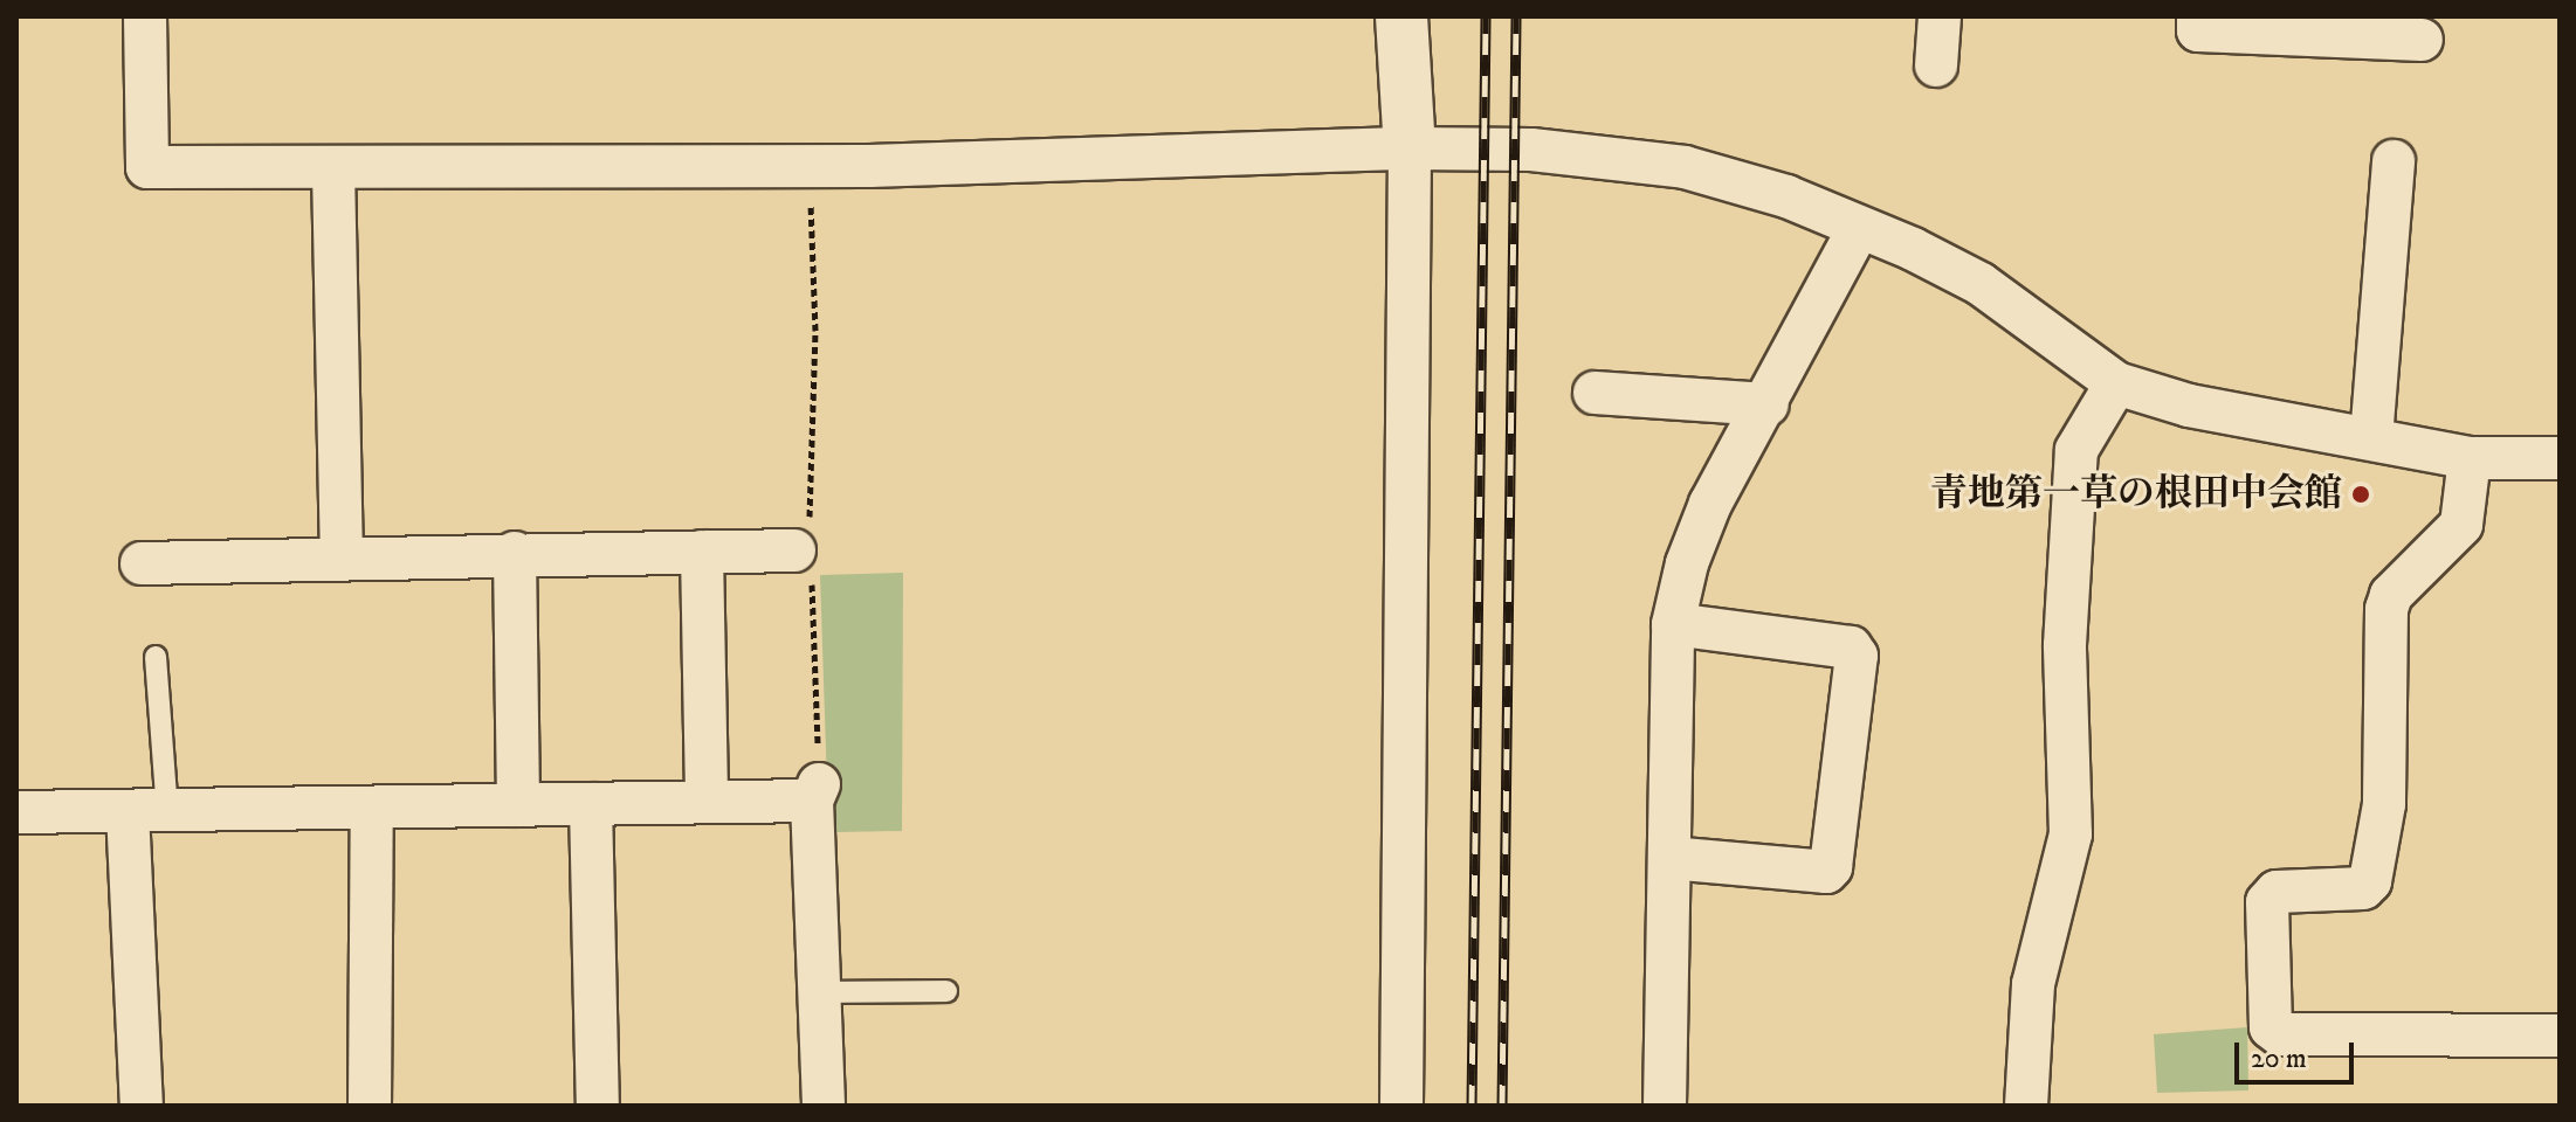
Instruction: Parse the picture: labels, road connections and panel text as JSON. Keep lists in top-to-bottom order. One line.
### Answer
{"places":["青地第一草の根田中会館"],"scale_bar":"20 m"}
